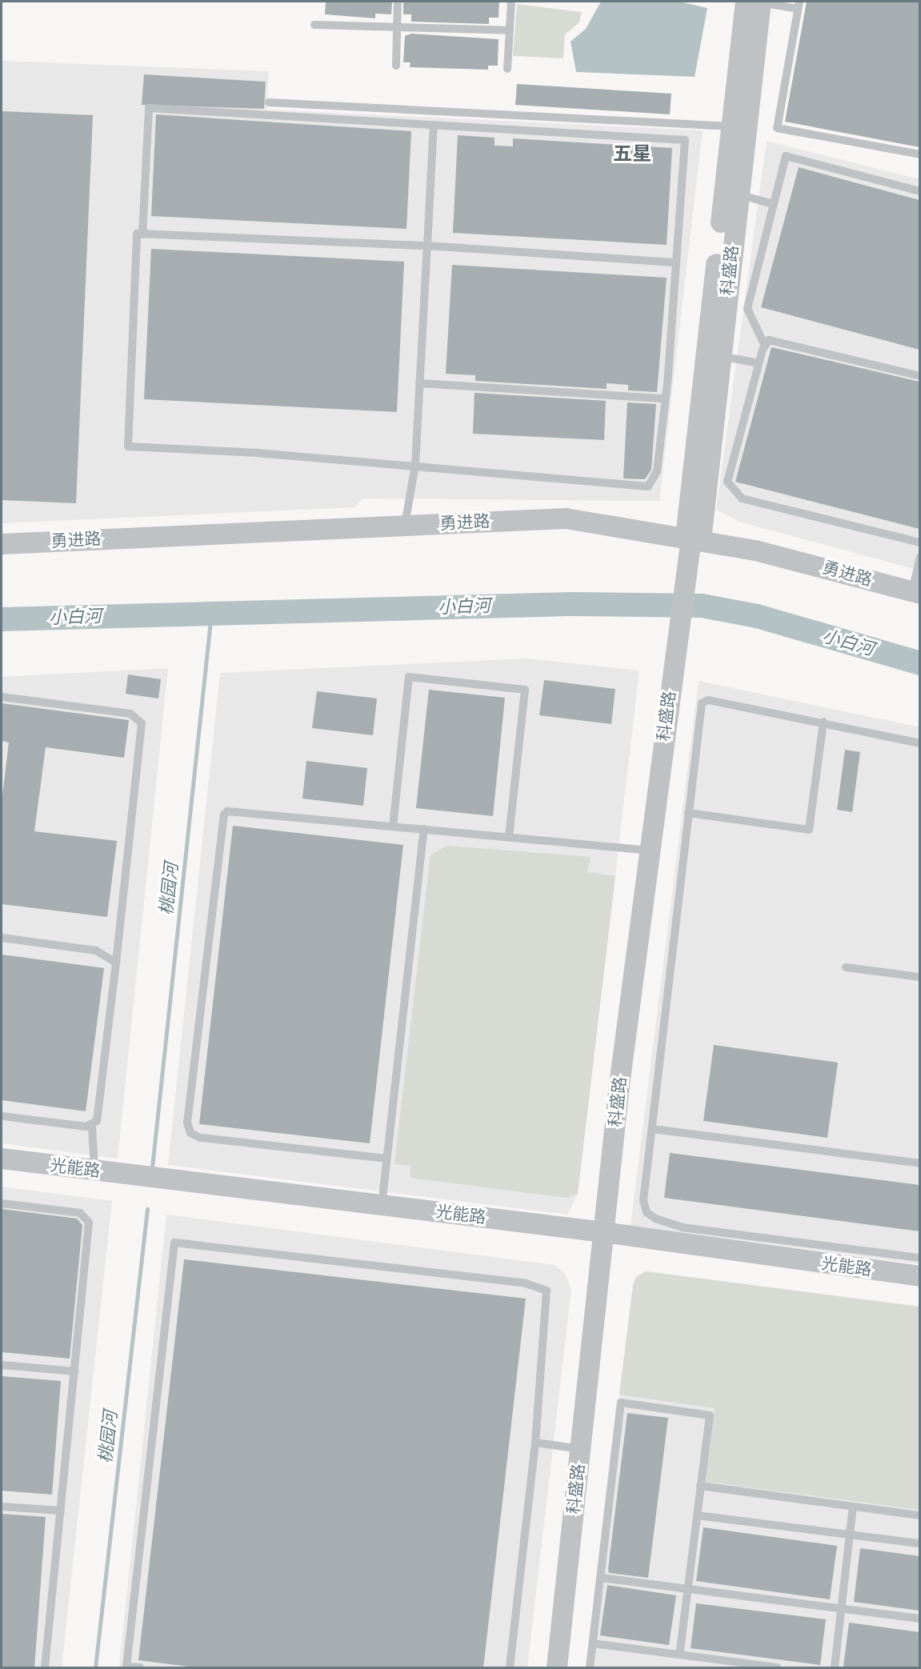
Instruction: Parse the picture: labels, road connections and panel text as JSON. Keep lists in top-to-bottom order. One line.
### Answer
{"streets":{"street":["科盛路","勇进路","光能路"]},"crossings":[["科盛路","勇进路"],["科盛路","光能路"]],"districts":["五星"],"water":["小白河","桃园河"]}
